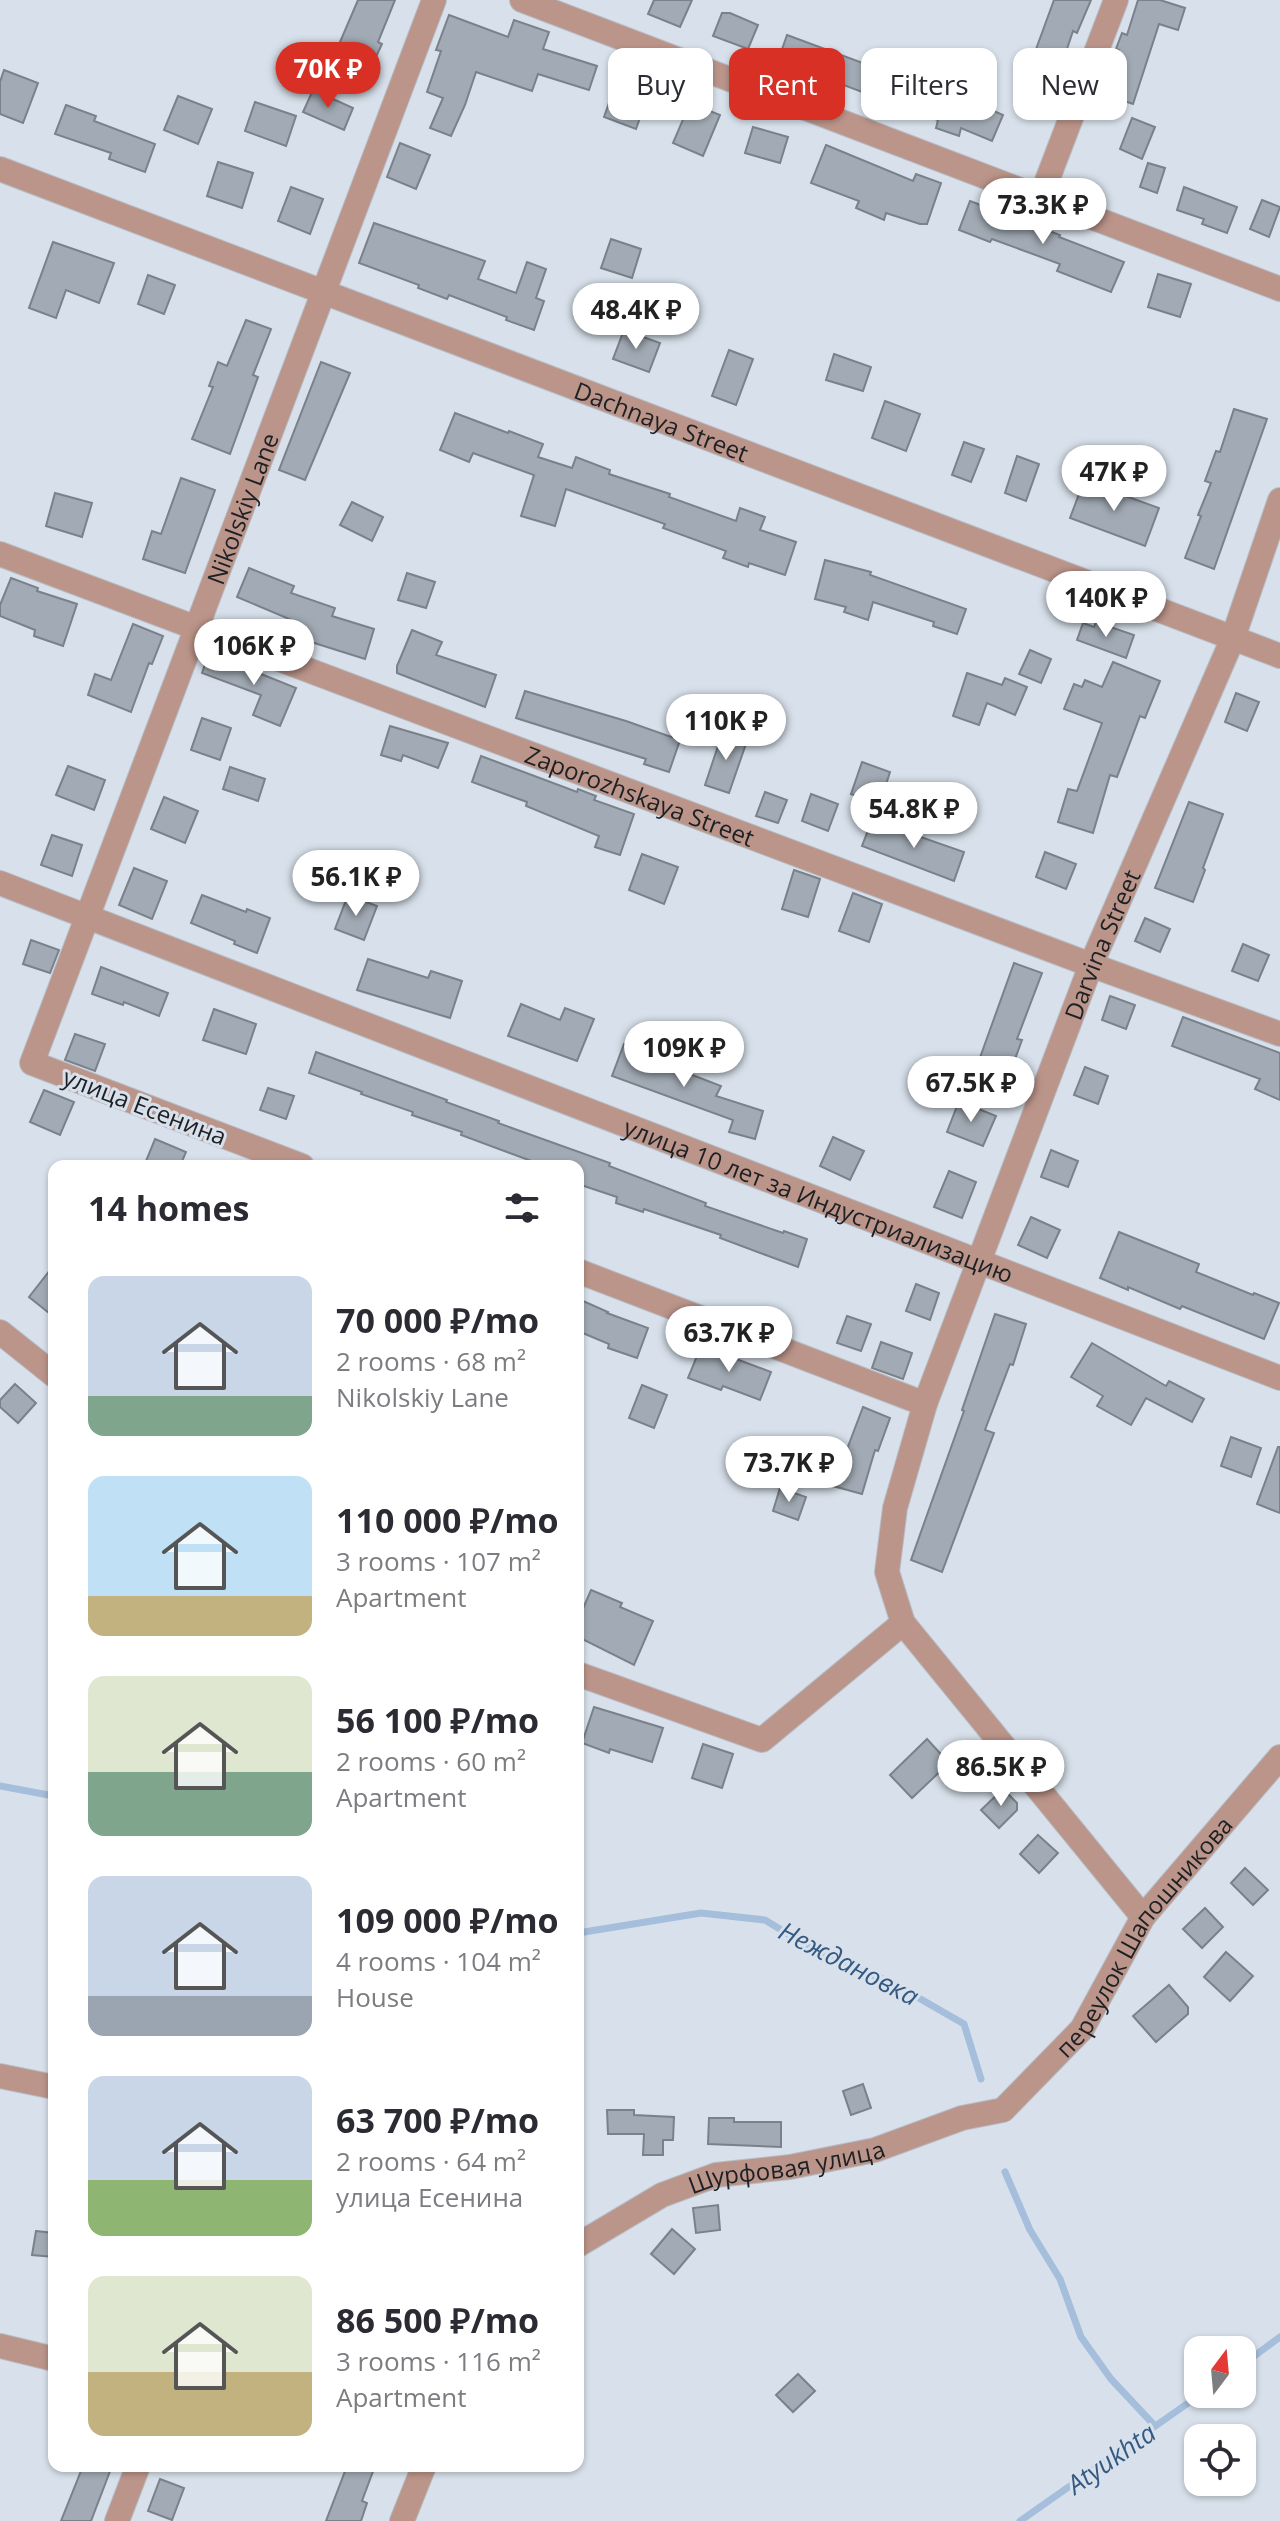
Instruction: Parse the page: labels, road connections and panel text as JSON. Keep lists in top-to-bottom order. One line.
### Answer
{"streets":{"street":["Dachnaya Street","Nikolskiy Lane","Zaporozhskaya Street","Darvina Street","улица Есенина","улица 10 лет за Индустриализацию","переулок Шапошникова","Шурфовая улица"]},"crossings":[["Dachnaya Street","Nikolskiy Lane"],["Dachnaya Street","Darvina Street"],["Nikolskiy Lane","Zaporozhskaya Street"],["Nikolskiy Lane","улица Есенина"],["Nikolskiy Lane","улица 10 лет за Индустриализацию"],["Zaporozhskaya Street","Darvina Street"],["Darvina Street","улица 10 лет за Индустриализацию"],["переулок Шапошникова","Шурфовая улица"]],"water":["Неждановка","Atyukhta"],"north":"top","page":{"price":["70K ₽","73.3K ₽","48.4K ₽","47K ₽","140K ₽","106K ₽","110K ₽","54.8K ₽","56.1K ₽","109K ₽","67.5K ₽","63.7K ₽","73.7K ₽","86.5K ₽"],"chip":["Buy","Rent","Filters","New"],"heading":"14 homes","list":[{"name":"70 000 ₽/mo","note":"2 rooms · 68 m² · Nikolskiy Lane"},{"name":"110 000 ₽/mo","note":"3 rooms · 107 m² · Apartment"},{"name":"56 100 ₽/mo","note":"2 rooms · 60 m² · Apartment"},{"name":"109 000 ₽/mo","note":"4 rooms · 104 m² · House"},{"name":"63 700 ₽/mo","note":"2 rooms · 64 m² · улица Есенина"},{"name":"86 500 ₽/mo","note":"3 rooms · 116 m² · Apartment"}]}}
